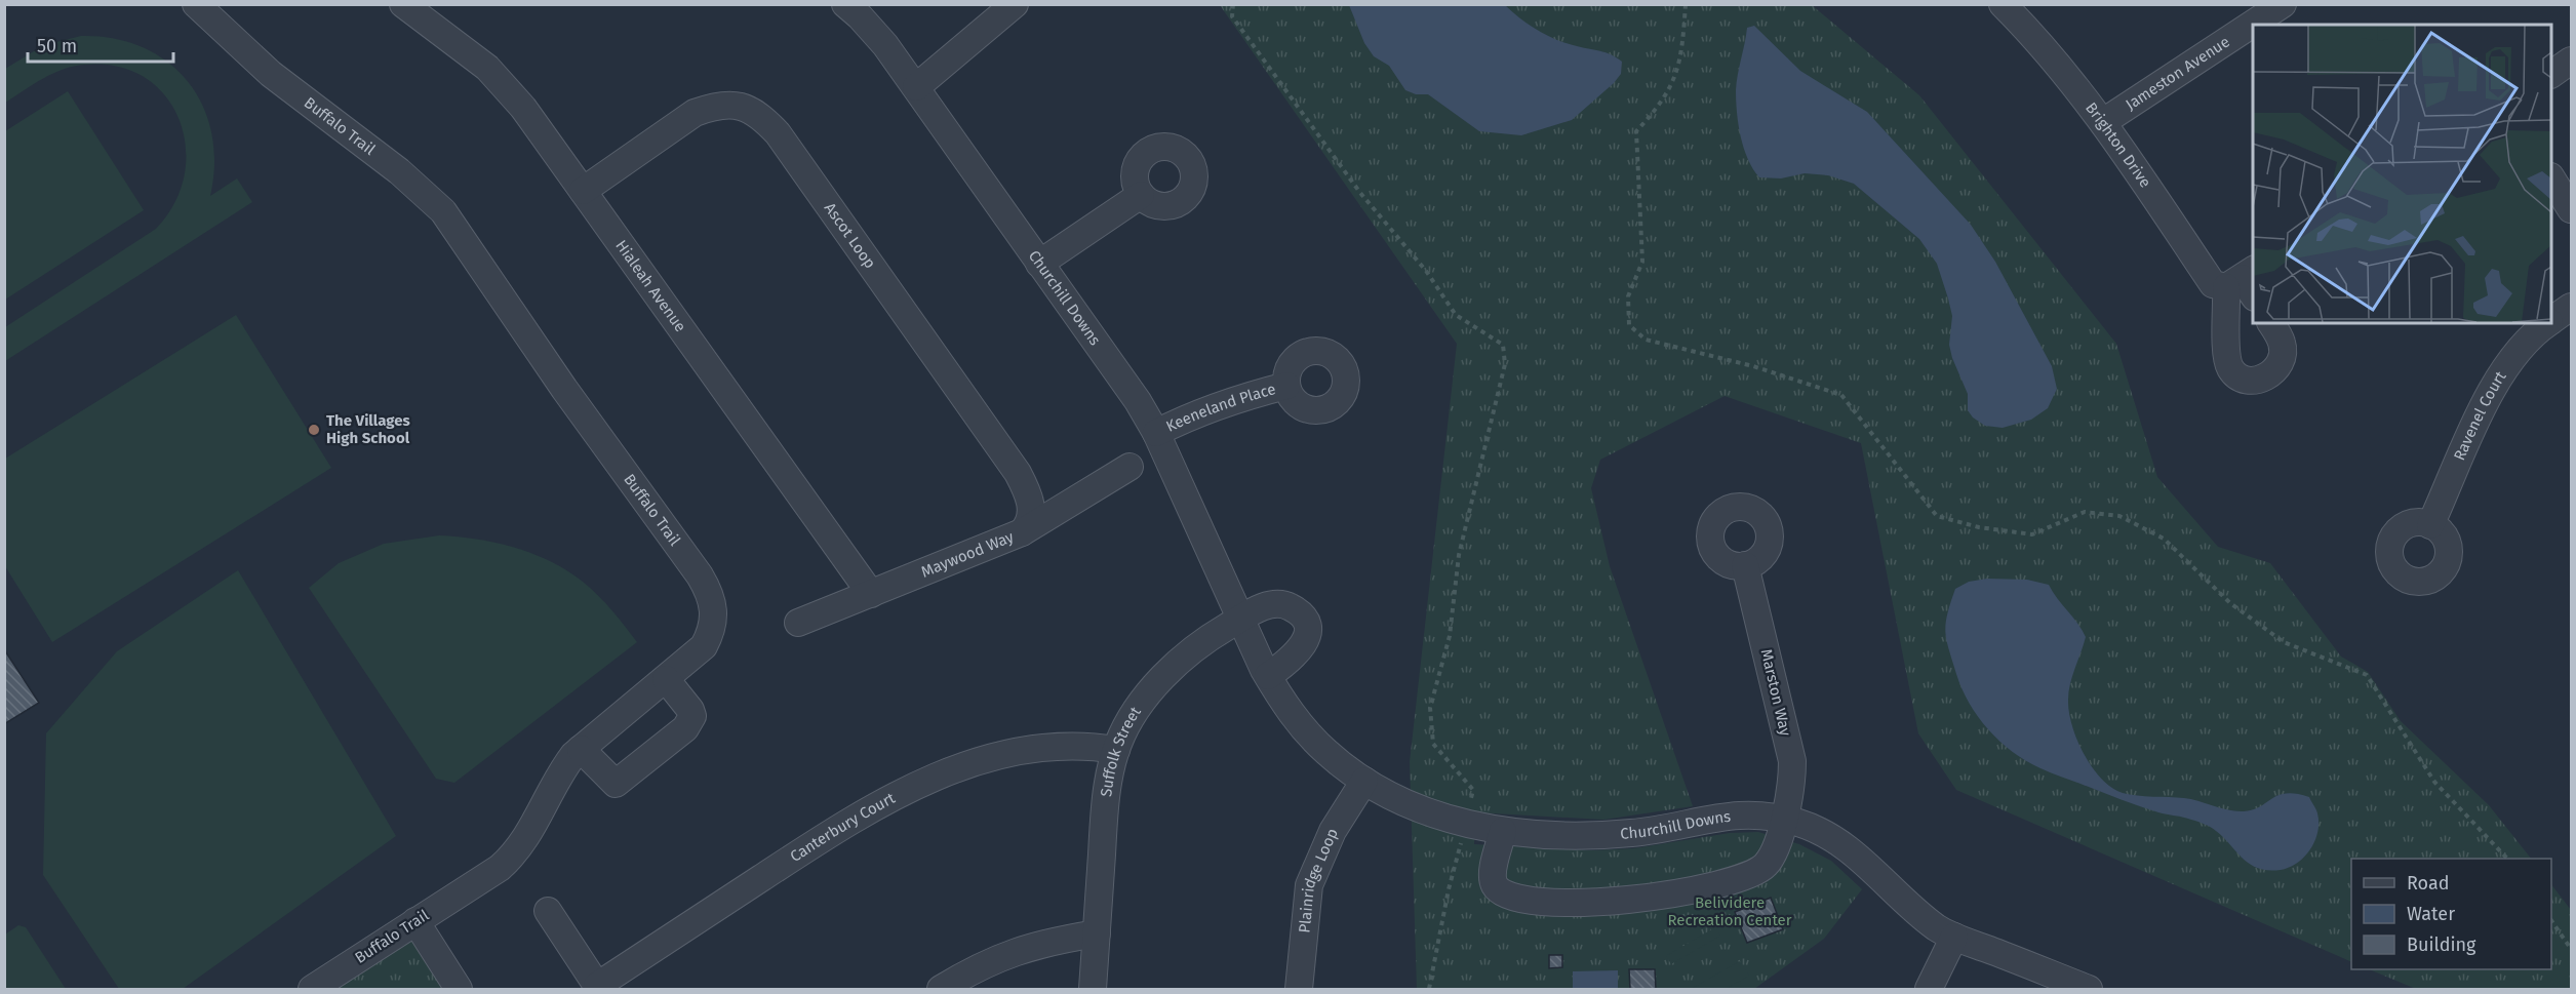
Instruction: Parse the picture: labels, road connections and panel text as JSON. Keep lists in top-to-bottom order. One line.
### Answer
{"streets":{"street":["Jameston Avenue","Buffalo Trail","Brighton Drive","Ascot Loop","Hialeah Avenue","Churchill Downs","Keeneland Place","Ravenel Court","Maywood Way","Marston Way","Suffolk Street","Canterbury Court","Plainridge Loop"]},"crossings":[["Jameston Avenue","Brighton Drive"],["Ascot Loop","Hialeah Avenue"],["Ascot Loop","Maywood Way"],["Hialeah Avenue","Maywood Way"],["Churchill Downs","Keeneland Place"],["Churchill Downs","Marston Way"],["Churchill Downs","Suffolk Street"],["Churchill Downs","Plainridge Loop"],["Suffolk Street","Canterbury Court"]],"parks":["Belividere Recreation Center"],"places":["The Villages High School"],"legend":["Road","Water","Building"],"scale_bar":"50 m"}
